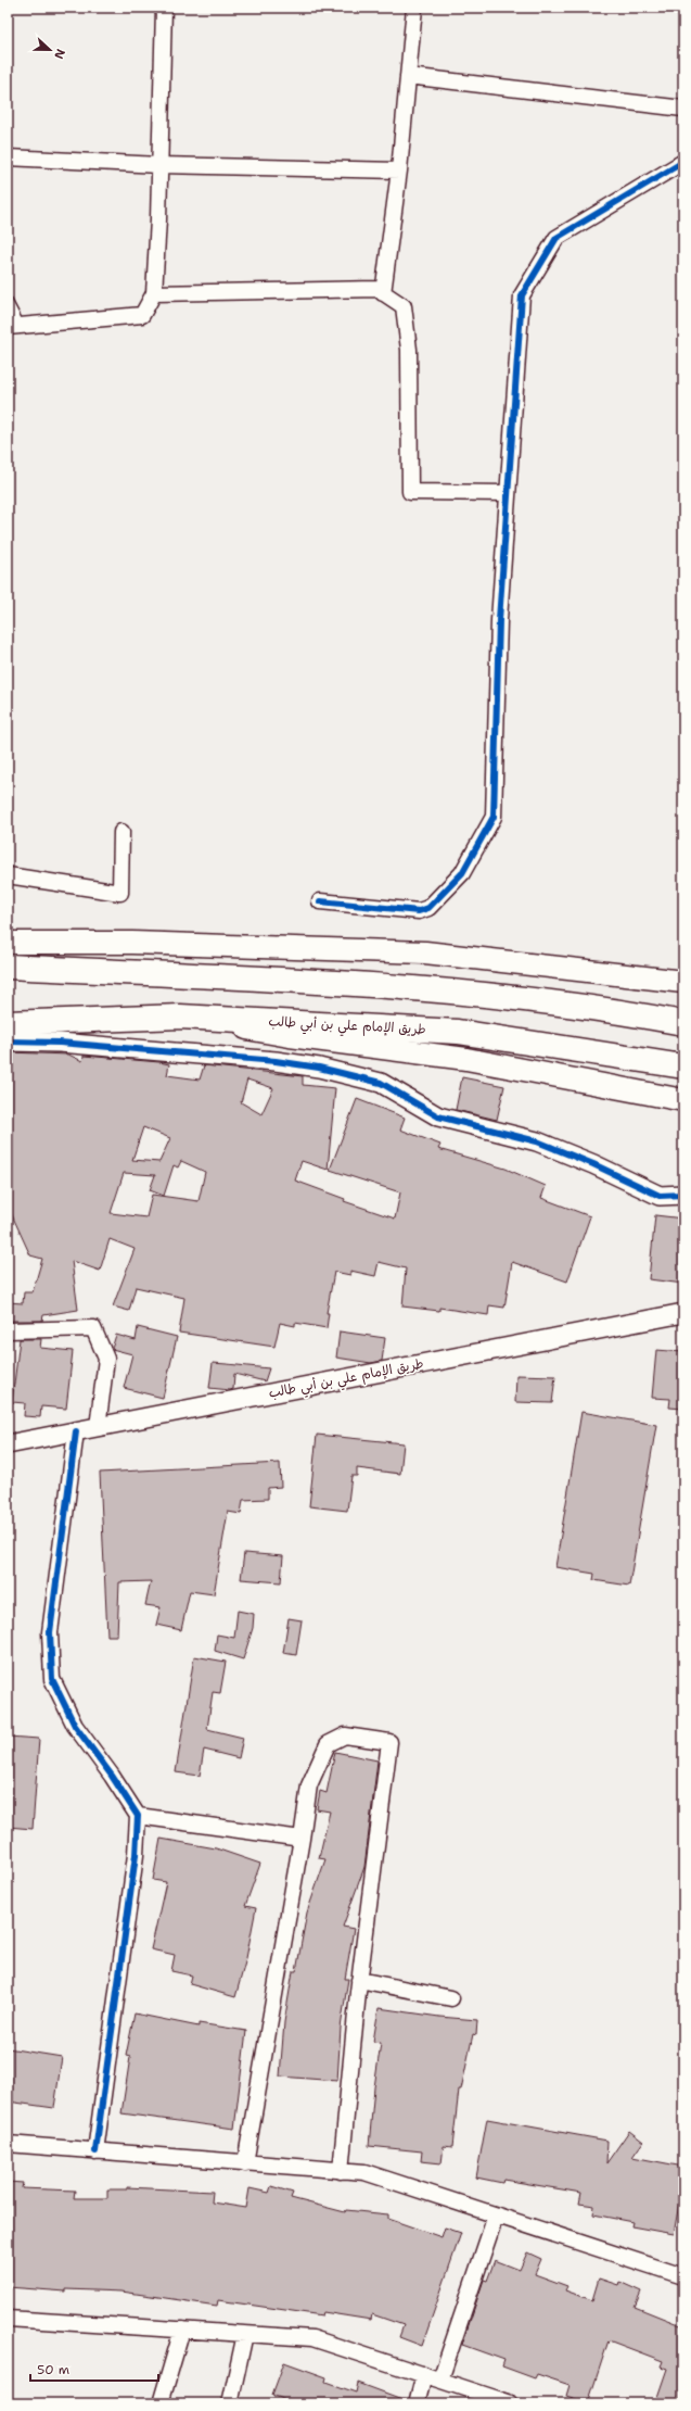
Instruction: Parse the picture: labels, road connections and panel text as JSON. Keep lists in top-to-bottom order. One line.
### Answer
{"streets":{"main road":["طريق الإمام علي بن أبي طالب"]},"scale_bar":"50 m","north":"right"}
